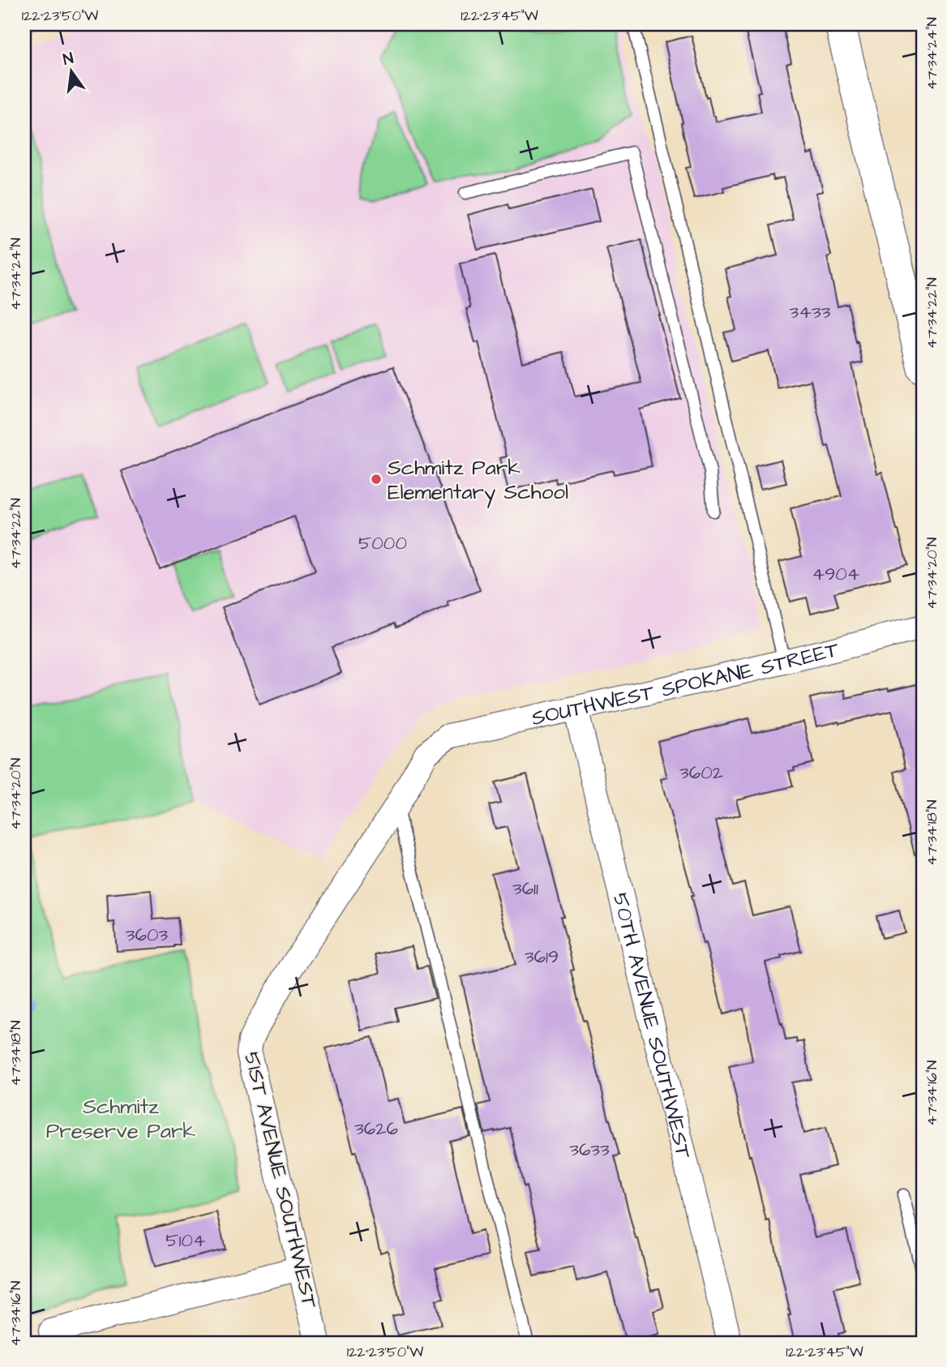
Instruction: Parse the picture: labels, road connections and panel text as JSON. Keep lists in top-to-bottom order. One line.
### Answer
{"streets":{"street":["SOUTHWEST SPOKANE STREET","50TH AVENUE SOUTHWEST","51ST AVENUE SOUTHWEST"]},"crossings":[["SOUTHWEST SPOKANE STREET","50TH AVENUE SOUTHWEST"],["SOUTHWEST SPOKANE STREET","51ST AVENUE SOUTHWEST"]],"parks":["Schmitz Preserve Park"],"places":["Schmitz Park Elementary School"],"house_numbers":["3433","5000","4904","3602","3611","3603","3619","3626","3633","5104"],"north":"top","coordinates":["122°23'50\"W","122°23'45\"W","47°34'24\"N","47°34'22\"N","47°34'20\"N","47°34'18\"N","47°34'16\"N"]}
